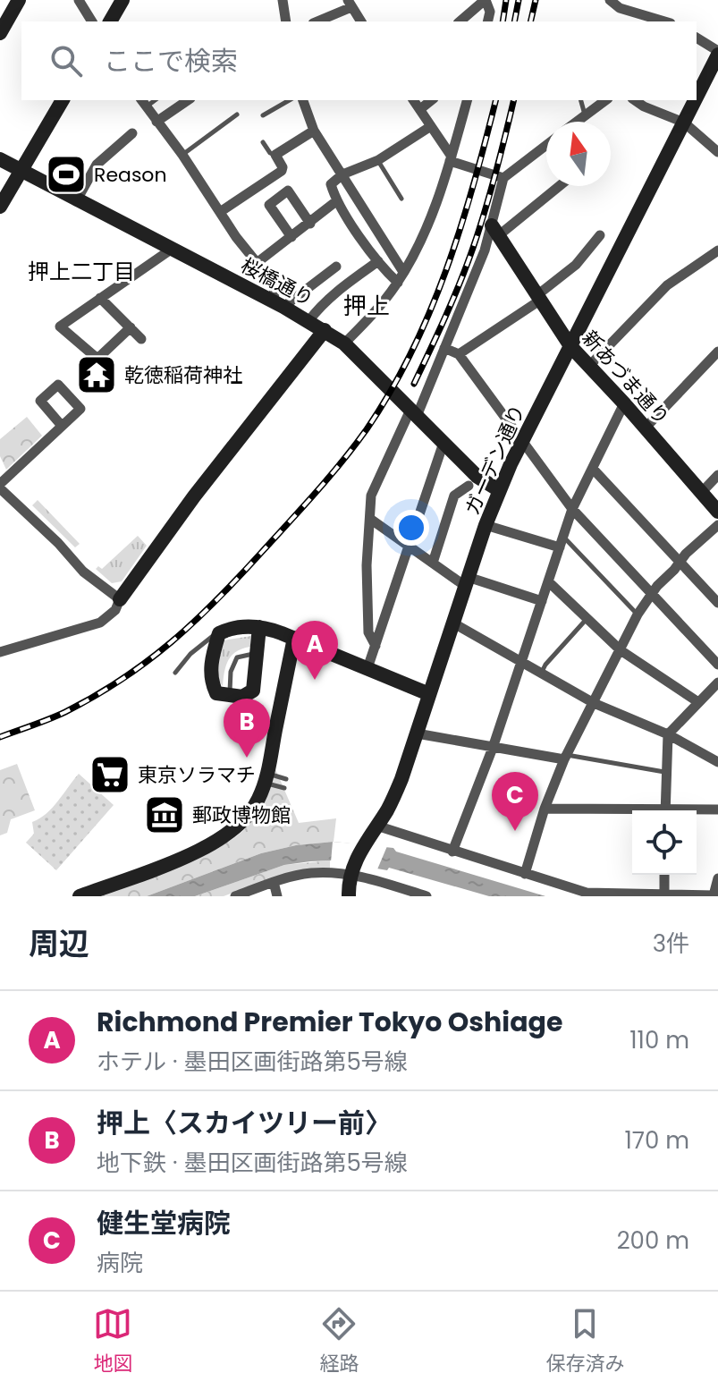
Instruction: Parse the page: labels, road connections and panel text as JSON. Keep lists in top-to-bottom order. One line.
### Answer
{"streets":{"street":["桜橋通り","新あづま通り","ガーデン通り"]},"crossings":[["桜橋通り","ガーデン通り"],["新あづま通り","ガーデン通り"]],"districts":["押上二丁目","押上"],"places":{"sports":["Reason"],"temple":["乾徳稲荷神社"],"supermarket":["東京ソラマチ"],"museum":["郵政博物館"]},"north":"top","page":{"search":"ここで検索","pins":["A","B","C"],"heading":["周辺","3件"],"list":[{"mark":"A","name":"Richmond Premier Tokyo Oshiage","note":"ホテル · 墨田区画街路第5号線","value":"110 m"},{"mark":"B","name":"押上〈スカイツリー前〉","note":"地下鉄 · 墨田区画街路第5号線","value":"170 m"},{"mark":"C","name":"健生堂病院","note":"病院","value":"200 m"}],"nav":["地図","経路","保存済み"]}}
